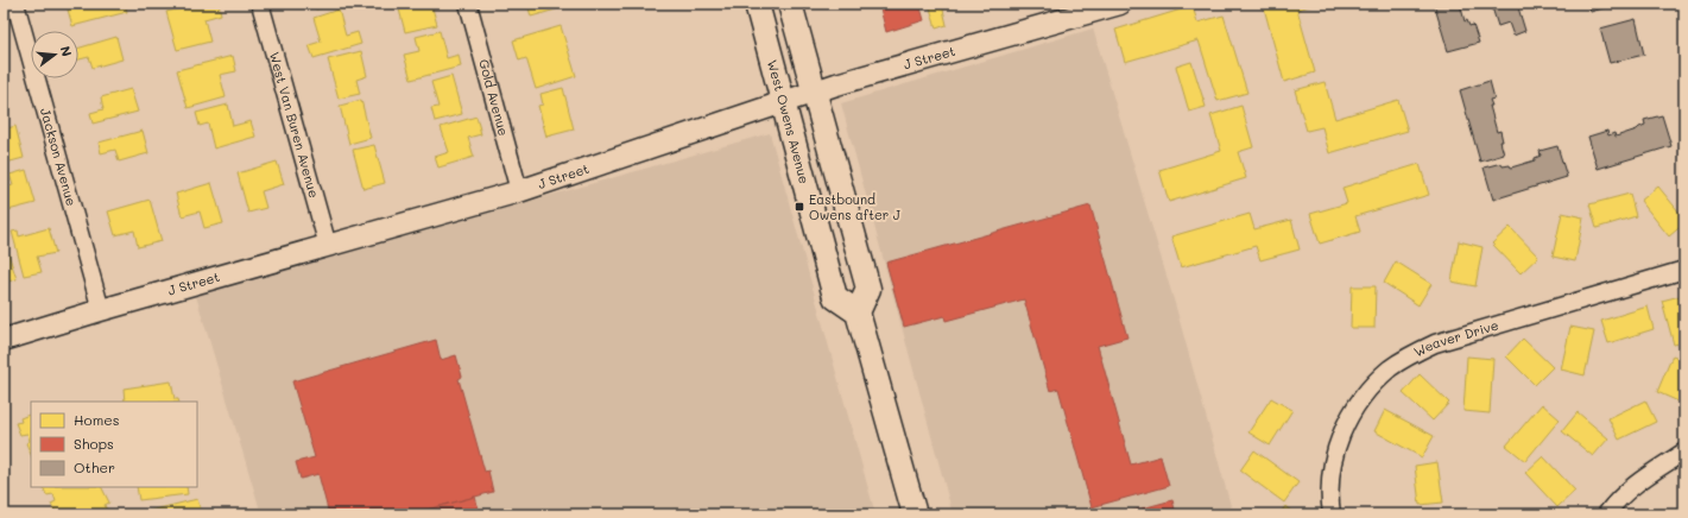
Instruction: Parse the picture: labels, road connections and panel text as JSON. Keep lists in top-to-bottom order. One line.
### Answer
{"streets":{"main road":["West Owens Avenue"],"street":["J Street","Gold Avenue","West Van Buren Avenue","Jackson Avenue","Weaver Drive"]},"crossings":[["J Street","Gold Avenue"],["J Street","West Owens Avenue"],["J Street","West Van Buren Avenue"],["J Street","Jackson Avenue"]],"places":{"transit":["Eastbound Owens after J"]},"legend":["Homes","Shops","Other"],"north":"right"}
